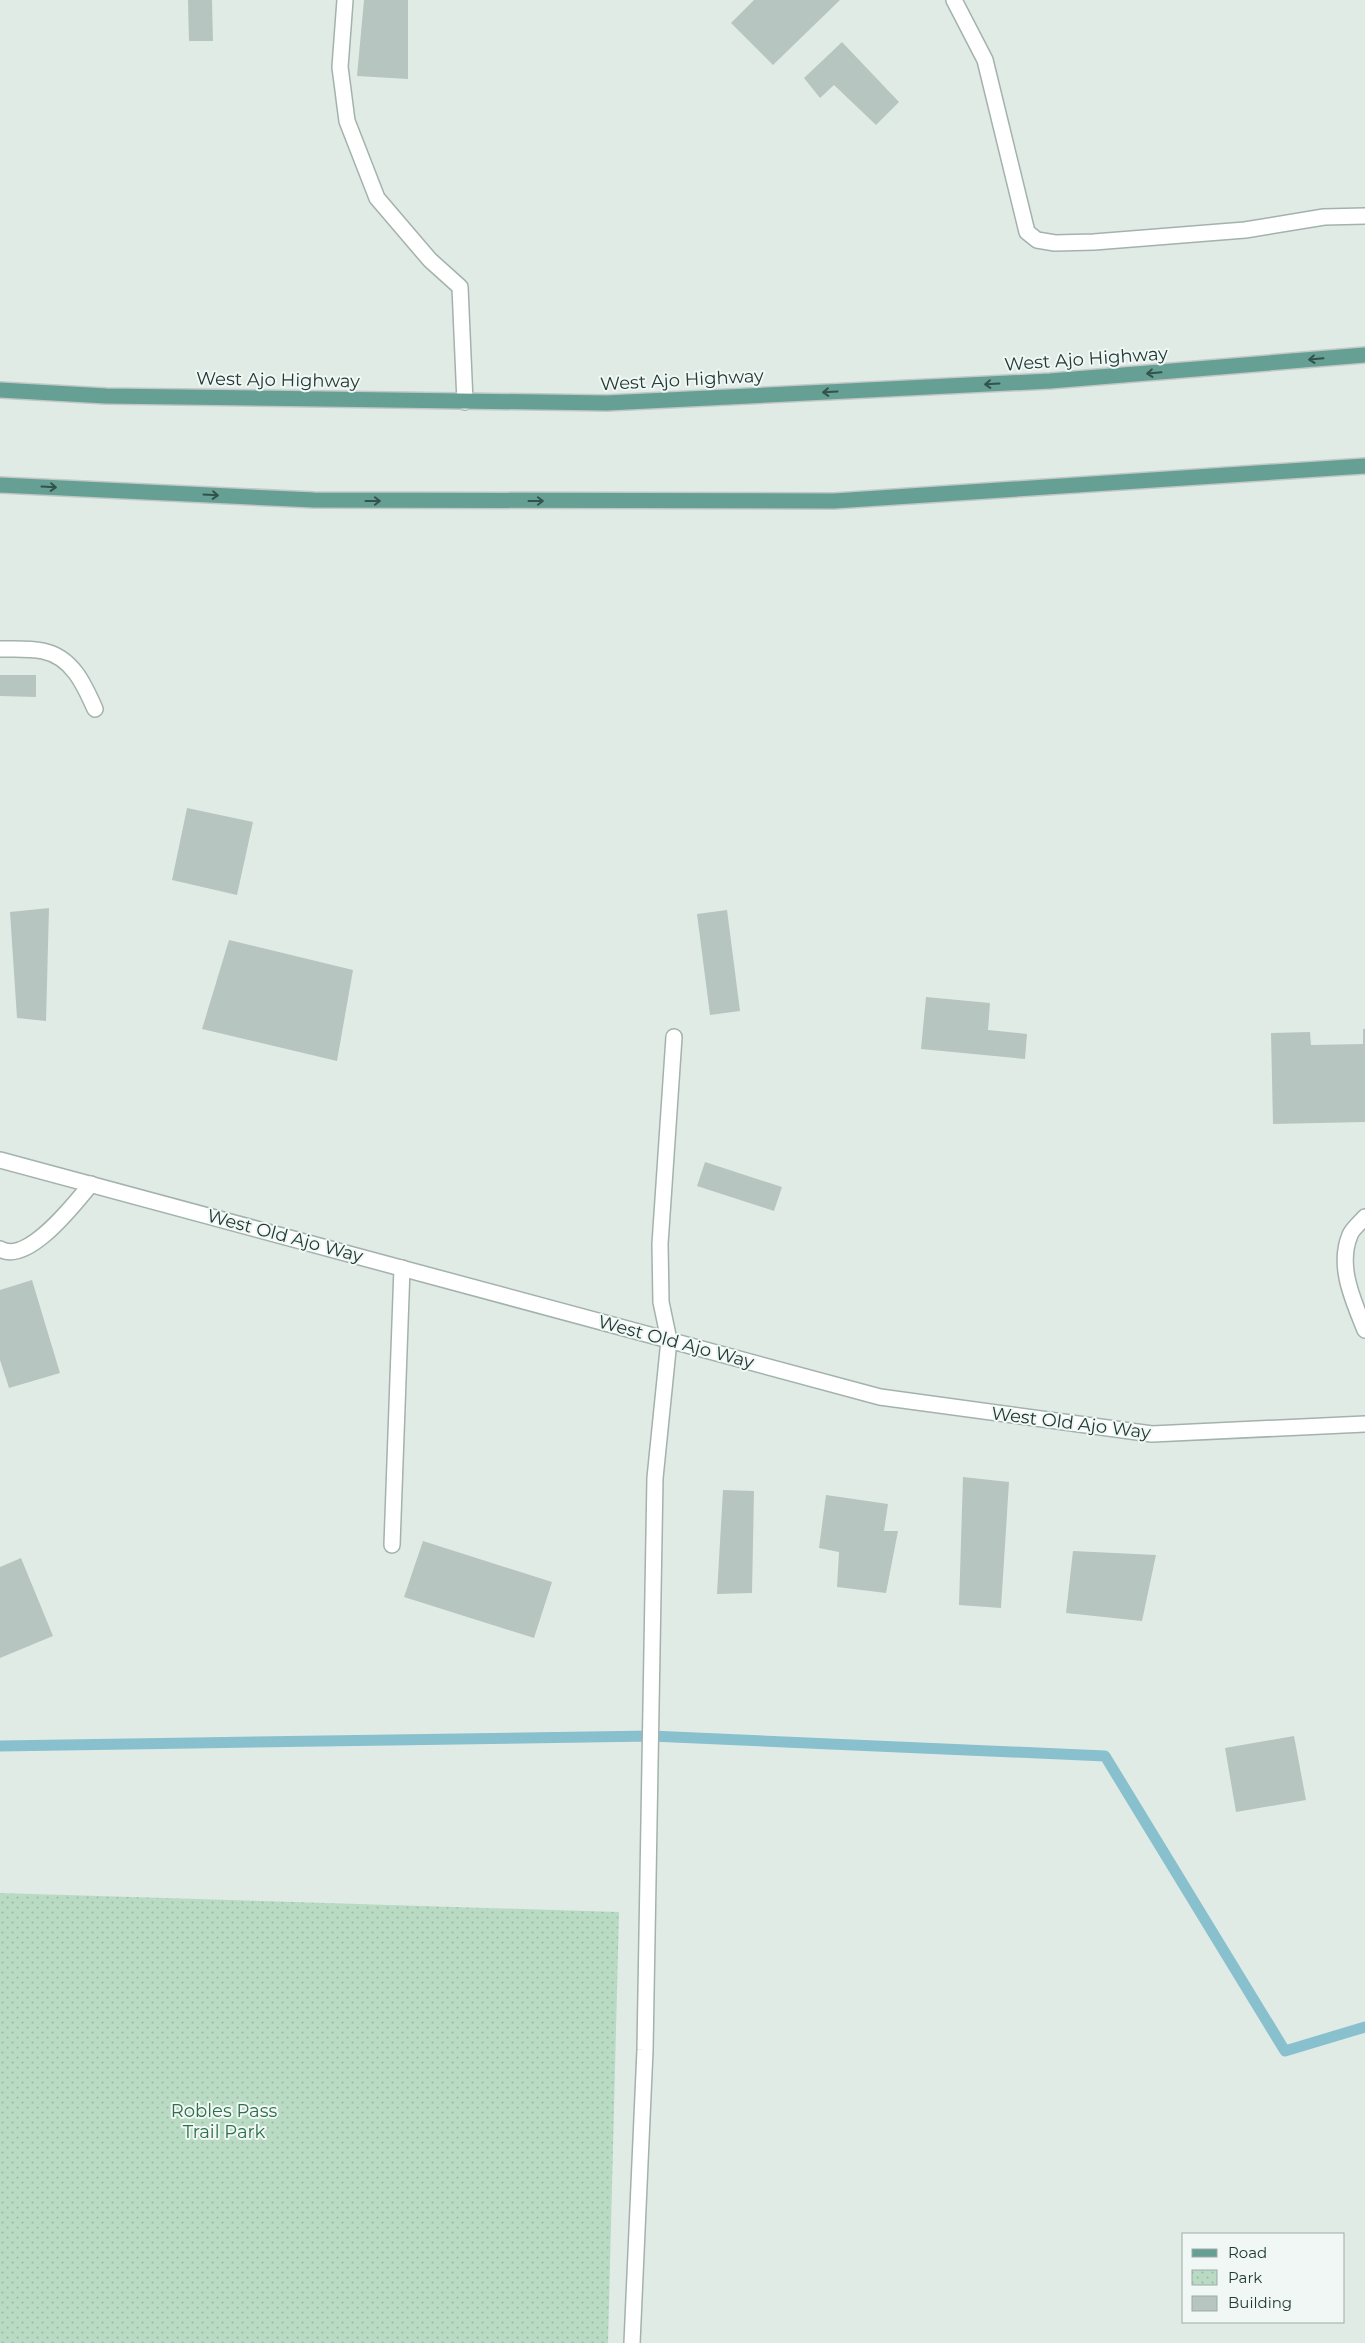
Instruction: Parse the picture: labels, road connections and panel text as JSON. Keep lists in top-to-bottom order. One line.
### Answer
{"streets":{"main road":["West Ajo Highway"],"street":["West Old Ajo Way"]},"parks":["Robles Pass Trail Park"],"legend":["Road","Park","Building"]}
